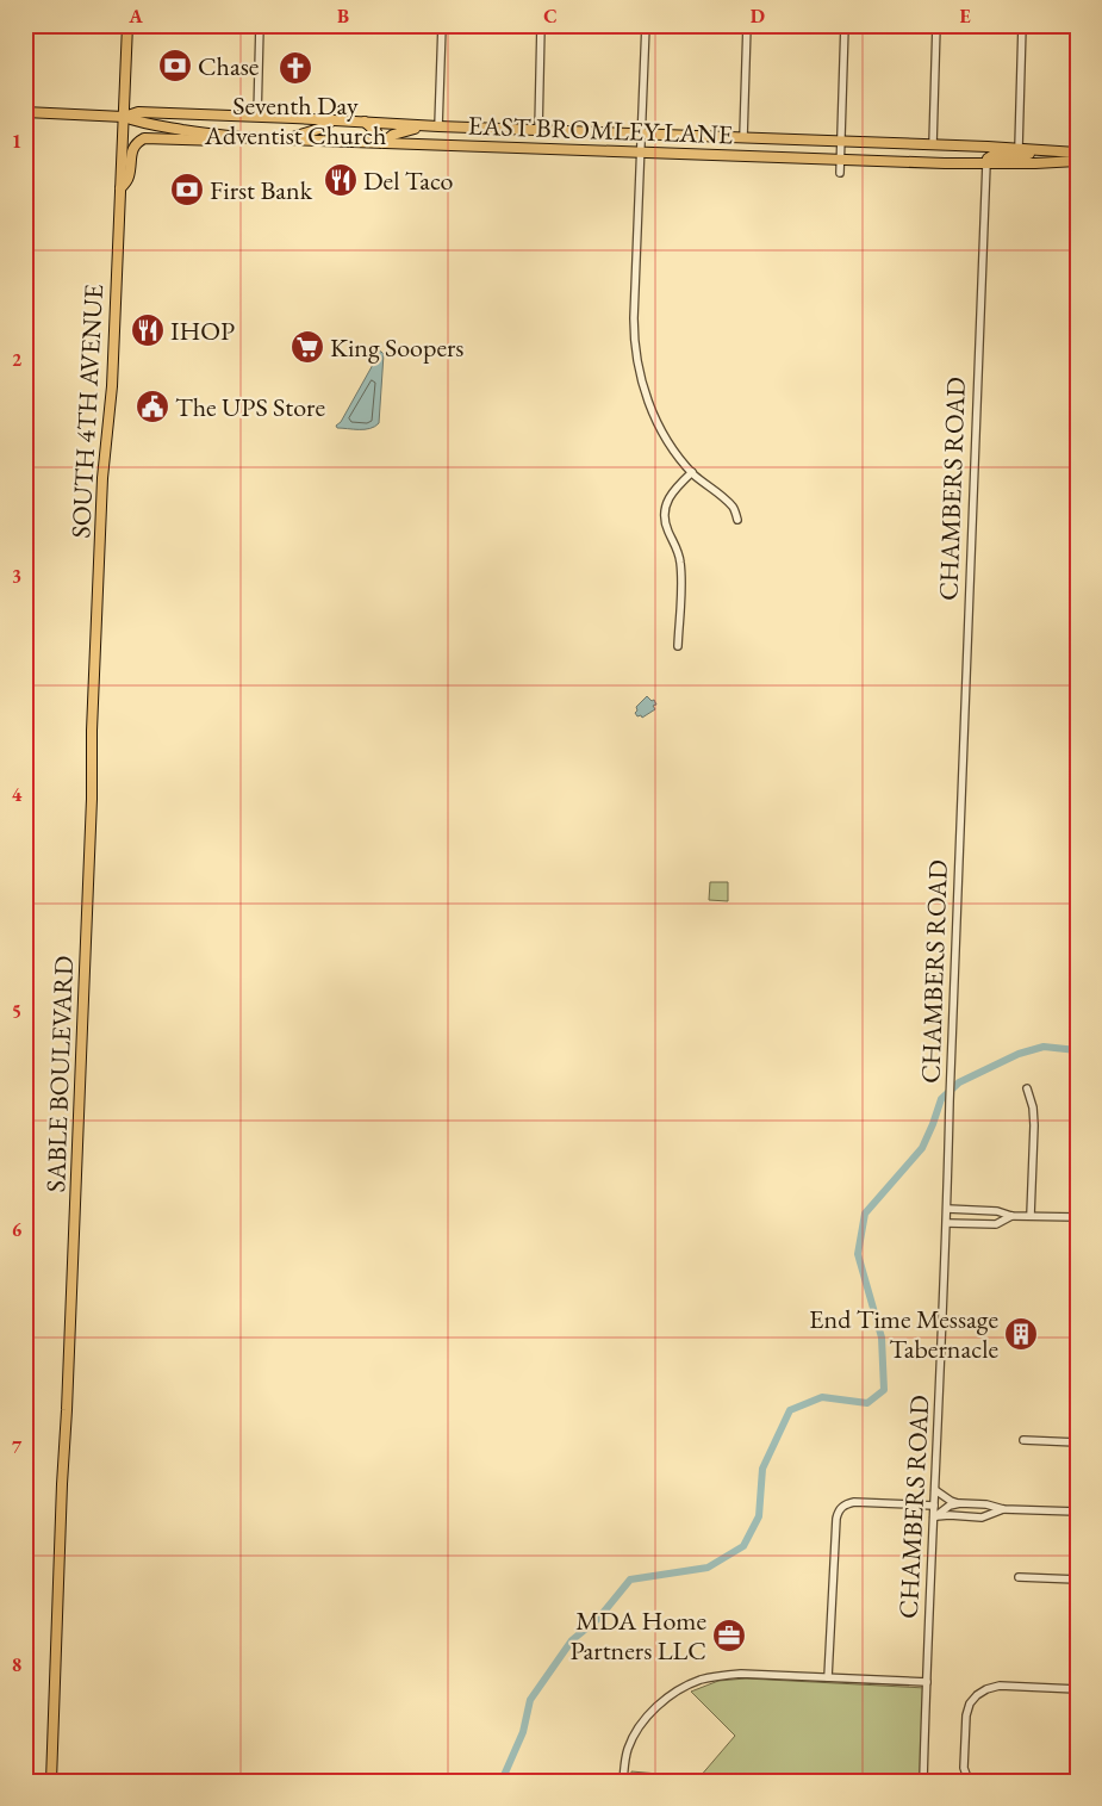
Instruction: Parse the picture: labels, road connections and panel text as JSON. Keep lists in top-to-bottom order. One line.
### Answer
{"streets":{"main road":["EAST BROMLEY LANE","SOUTH 4TH AVENUE","SABLE BOULEVARD"],"street":["CHAMBERS ROAD"]},"crossings":[["EAST BROMLEY LANE","SOUTH 4TH AVENUE"],["EAST BROMLEY LANE","CHAMBERS ROAD"],["SOUTH 4TH AVENUE","SABLE BOULEVARD"]],"places":{"bank":["Chase","First Bank"],"church":["Seventh Day Adventist Church"],"restaurant":["Del Taco","IHOP"],"supermarket":["King Soopers"],"public building":["The UPS Store"],"building":["End Time Message Tabernacle"],"office":["MDA Home Partners LLC"]},"grid":{"columns":["A","B","C","D","E"],"rows":["1","2","3","4","5","6","7","8"]}}
